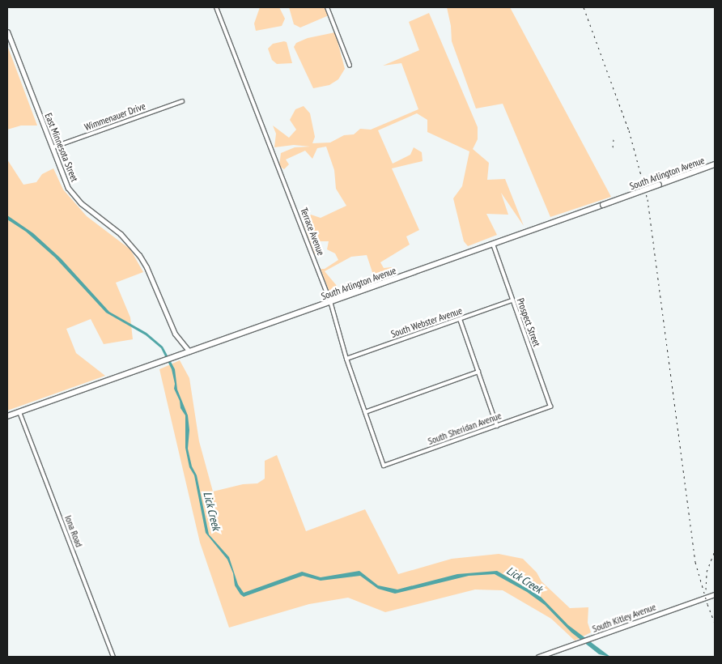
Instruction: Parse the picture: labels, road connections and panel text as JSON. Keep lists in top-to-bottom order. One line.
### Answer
{"streets":{"main road":["South Arlington Avenue"],"street":["Wimmenauer Drive","East Minnesota Street","Terrace Avenue","South Webster Avenue","Prospect Street","South Sheridan Avenue","Iona Road","South Kitley Avenue"]},"crossings":[["Wimmenauer Drive","East Minnesota Street"],["East Minnesota Street","South Arlington Avenue"],["South Arlington Avenue","Terrace Avenue"],["South Arlington Avenue","Prospect Street"],["South Arlington Avenue","Iona Road"],["Terrace Avenue","South Webster Avenue"],["Terrace Avenue","South Sheridan Avenue"],["South Webster Avenue","Prospect Street"],["Prospect Street","South Sheridan Avenue"]],"water":["Lick Creek"]}
